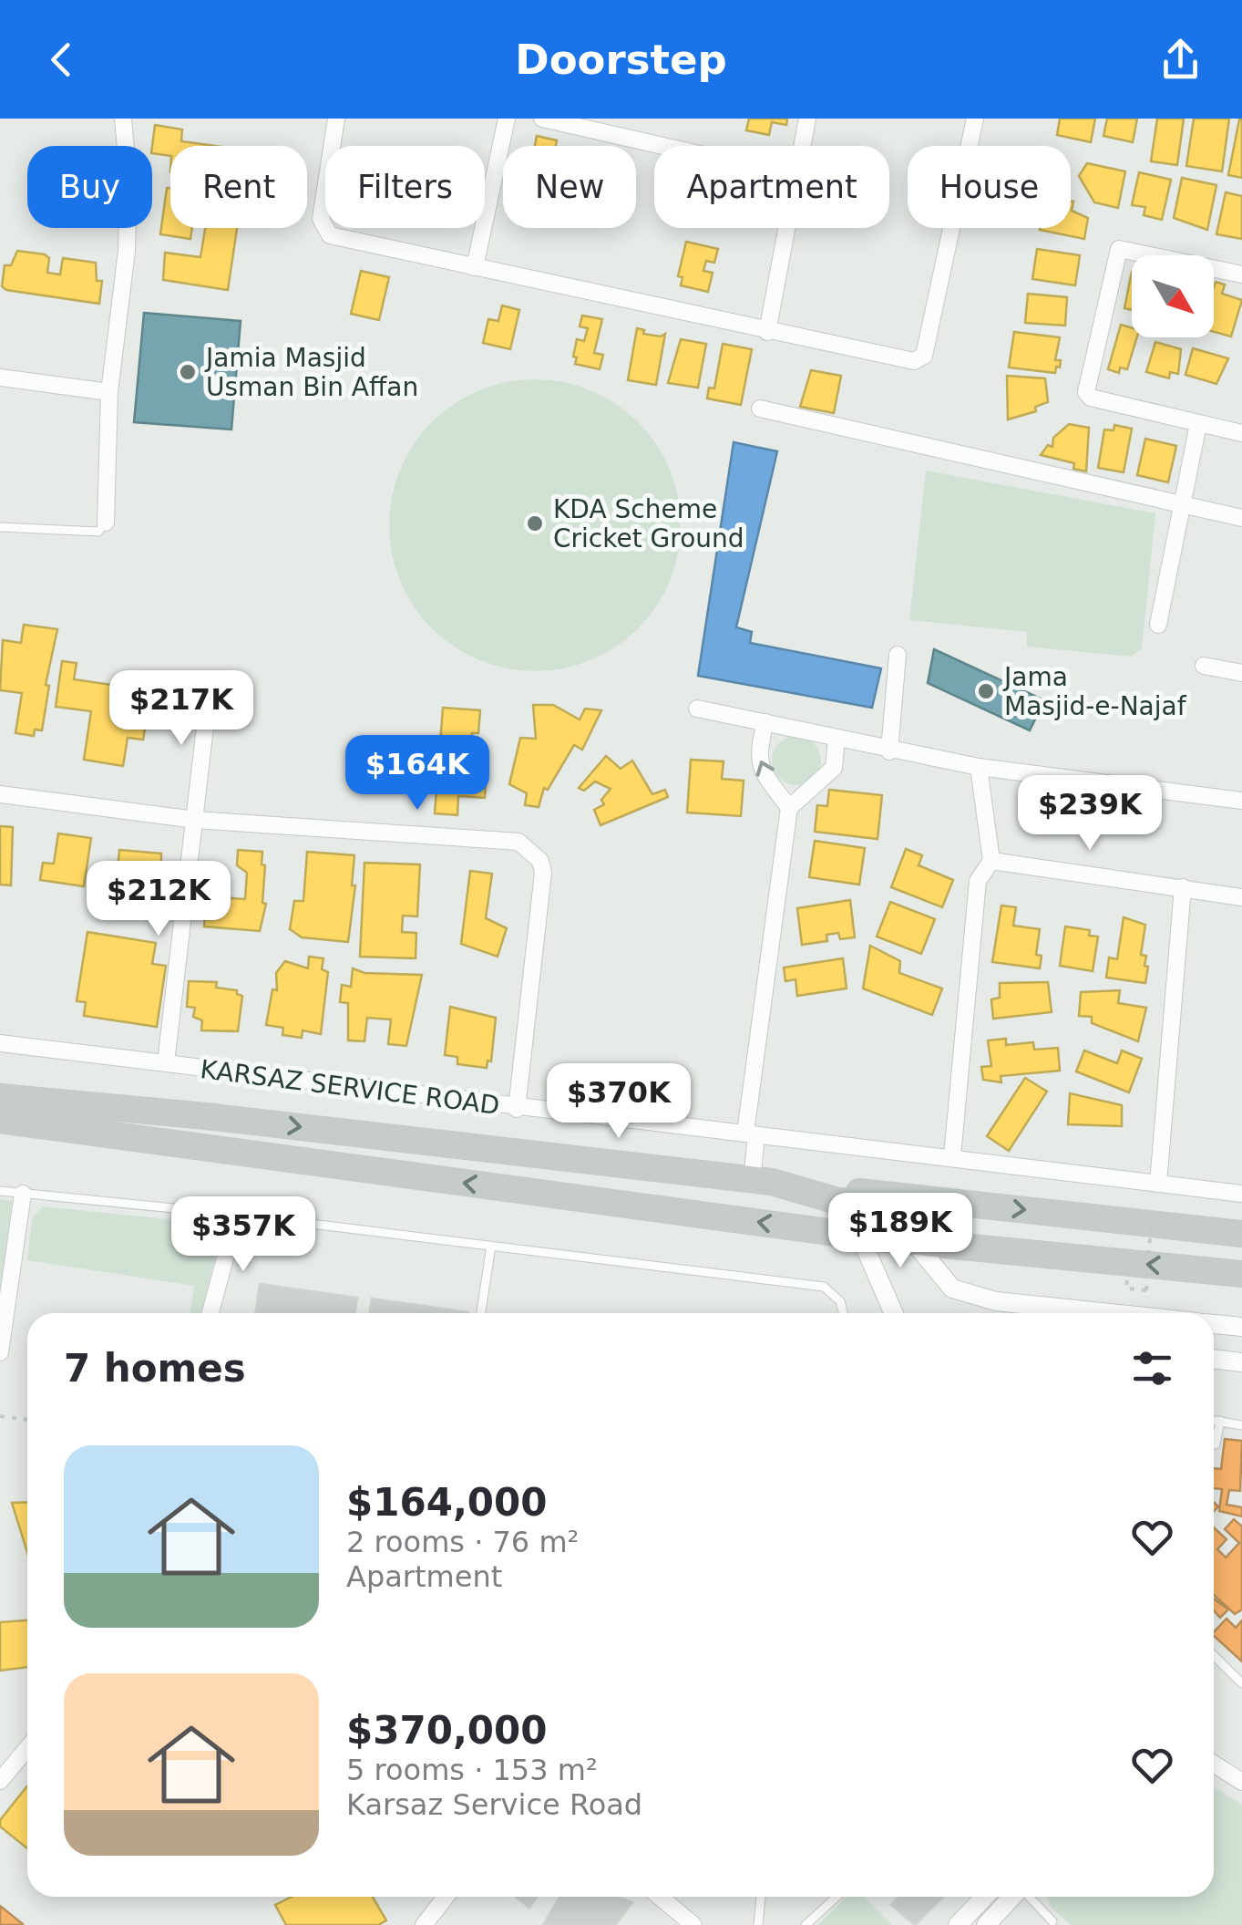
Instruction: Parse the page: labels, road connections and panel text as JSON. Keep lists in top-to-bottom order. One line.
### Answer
{"streets":{"street":["KARSAZ SERVICE ROAD"]},"places":["Jamia Masjid Usman Bin Affan","KDA Scheme Cricket Ground","Jama Masjid-e-Najaf"],"north":"bottom right","page":{"header":"Doorstep","chip":["Buy","Rent","Filters","New","Apartment","House"],"price":["$217K","$164K","$239K","$212K","$370K","$189K","$357K"],"heading":"7 homes","list":[{"name":"$164,000","note":"2 rooms · 76 m² · Apartment"},{"name":"$370,000","note":"5 rooms · 153 m² · Karsaz Service Road"}]}}
